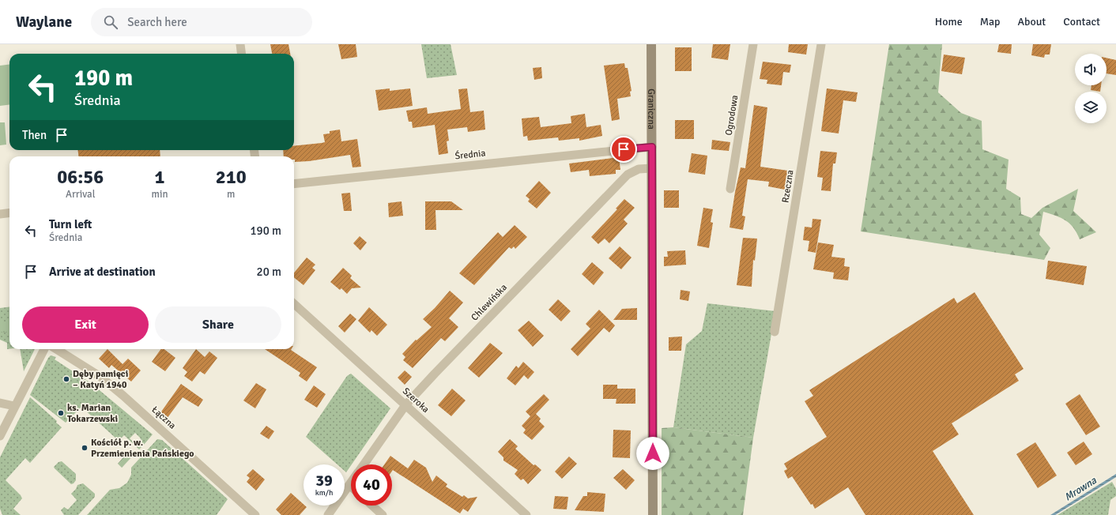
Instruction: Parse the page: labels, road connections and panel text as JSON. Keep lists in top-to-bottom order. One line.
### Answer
{"streets":{"street":["Graniczna","Ogrodowa","Średnia","Rzeczna","Chlewińska","Szeroka","Łączna"]},"crossings":[["Graniczna","Średnia"],["Graniczna","Chlewińska"],["Chlewińska","Szeroka"]],"water":["Mrowna"],"places":["Dęby pamięci – Katyń 1940","ks. Marian Tokarzewski","Kościół p. w. Przemienienia Pańskiego"],"page":{"header":"Waylane","search":"Search here","nav":["Home","Map","About","Contact"],"turn":["190 m","Średnia"],"then":"Then","eta":["06:56","Arrival","1","min","210","m"],"list":[{"name":"Turn left","note":"Średnia","value":"190 m"},{"name":"Arrive at destination","value":"20 m"}],"buttons":["Exit","Share"],"speed":"39 km/h","limit":"40"}}
